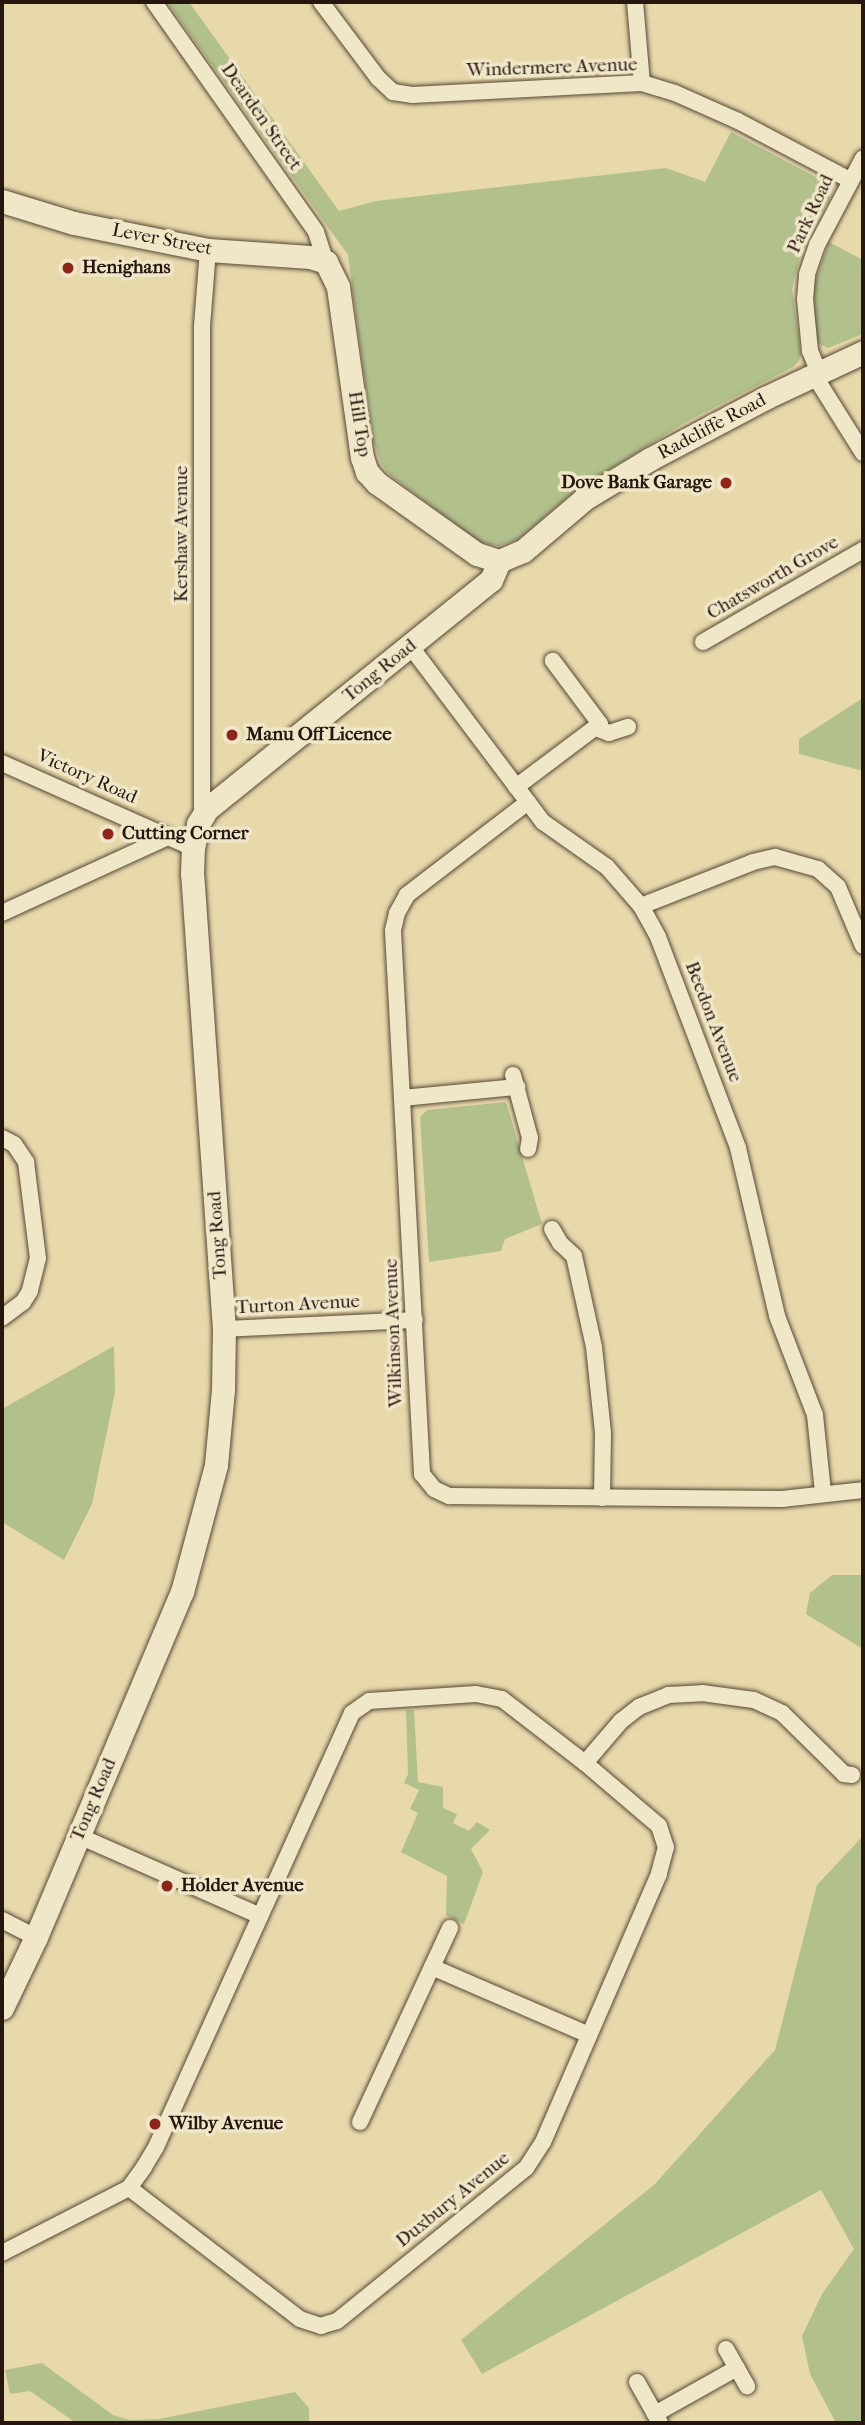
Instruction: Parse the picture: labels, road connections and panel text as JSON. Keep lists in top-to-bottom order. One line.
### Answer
{"streets":{"street":["Windermere Avenue","Dearden Street","Park Road","Lever Street","Hill Top","Radcliffe Road","Kershaw Avenue","Chatsworth Grove","Tong Road","Victory Road","Beedon Avenue","Turton Avenue","Wilkinson Avenue","Duxbury Avenue"]},"crossings":[["Windermere Avenue","Park Road"],["Dearden Street","Lever Street"],["Dearden Street","Hill Top"],["Park Road","Radcliffe Road"],["Lever Street","Hill Top"],["Lever Street","Kershaw Avenue"],["Hill Top","Radcliffe Road"],["Hill Top","Tong Road"],["Radcliffe Road","Tong Road"],["Kershaw Avenue","Tong Road"],["Tong Road","Victory Road"],["Tong Road","Beedon Avenue"],["Tong Road","Turton Avenue"],["Beedon Avenue","Wilkinson Avenue"],["Turton Avenue","Wilkinson Avenue"]],"places":["Henighans","Dove Bank Garage","Manu Off Licence","Cutting Corner","Holder Avenue","Wilby Avenue"]}
